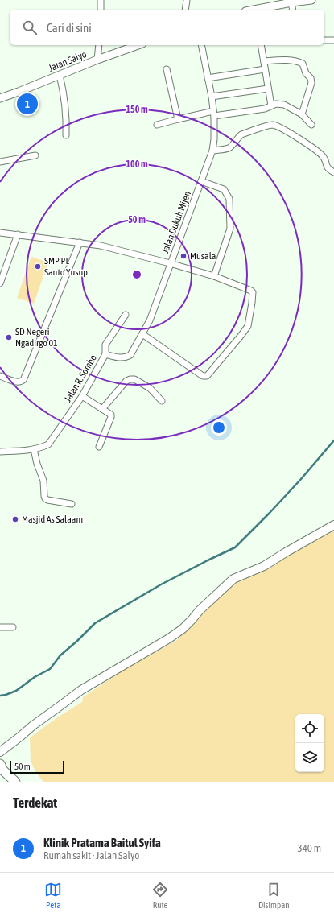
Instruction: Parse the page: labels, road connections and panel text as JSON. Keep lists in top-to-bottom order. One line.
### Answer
{"streets":{"street":["Jalan Salyo","Jalan Dukuh Mijen","Jalan R. Sombo"]},"crossings":[["Jalan Dukuh Mijen","Jalan R. Sombo"]],"places":["Musala","SMP PL Santo Yusup","SD Negeri Ngadirgo 01","Masjid As Salaam"],"scale_bar":"50 m","page":{"search":"Cari di sini","pins":"1","scale":"50 m","heading":"Terdekat","list":[{"mark":"1","name":"Klinik Pratama Baitul Syifa","note":"Rumah sakit · Jalan Salyo","value":"340 m"}],"nav":["Peta","Rute","Disimpan"]},"rings":["150 m","100 m","50 m"]}
